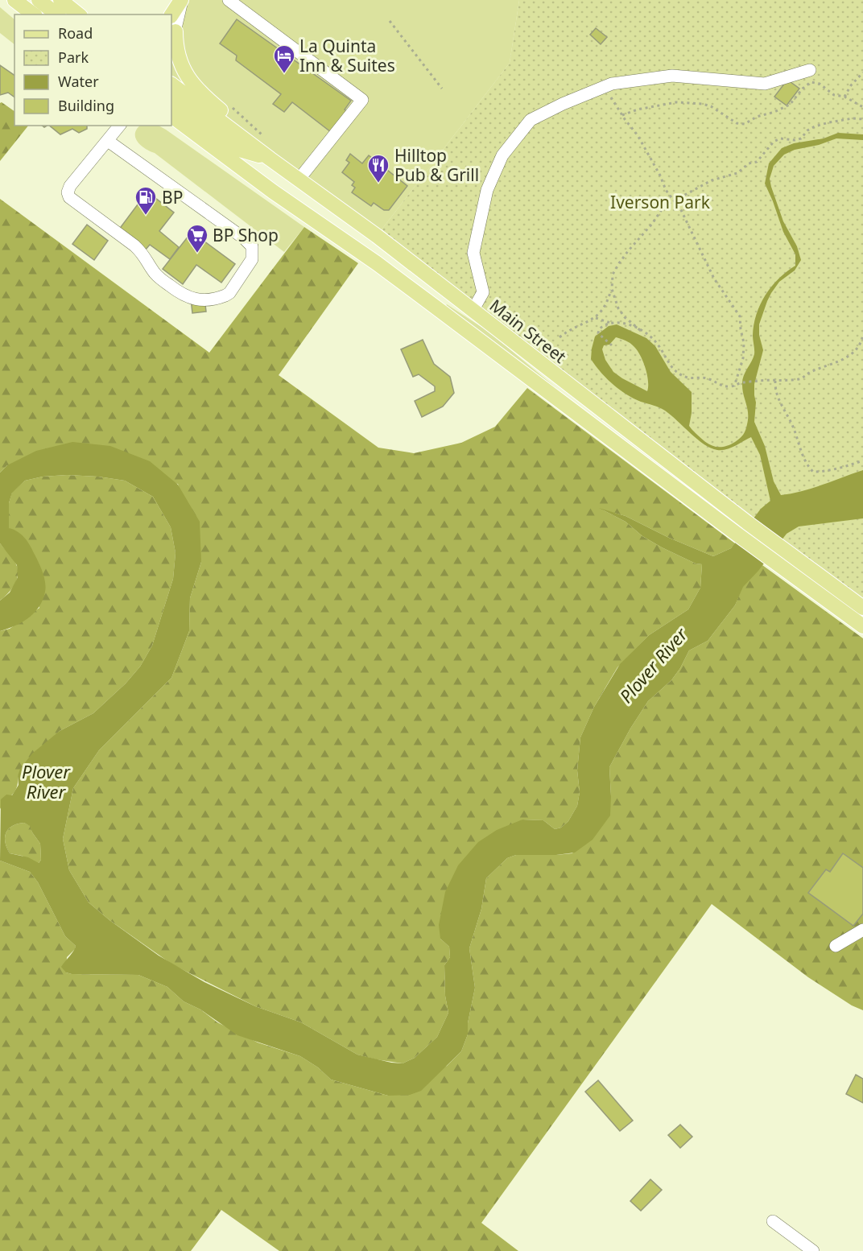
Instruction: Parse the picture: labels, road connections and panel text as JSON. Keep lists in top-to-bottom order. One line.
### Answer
{"streets":{"main road":["Main Street"]},"water":["Plover River"],"parks":["Iverson Park"],"places":{"hotel":["La Quinta Inn & Suites"],"restaurant":["Hilltop Pub & Grill"],"fuel station":["BP"],"supermarket":["BP Shop"]},"legend":["Road","Park","Water","Building"]}
